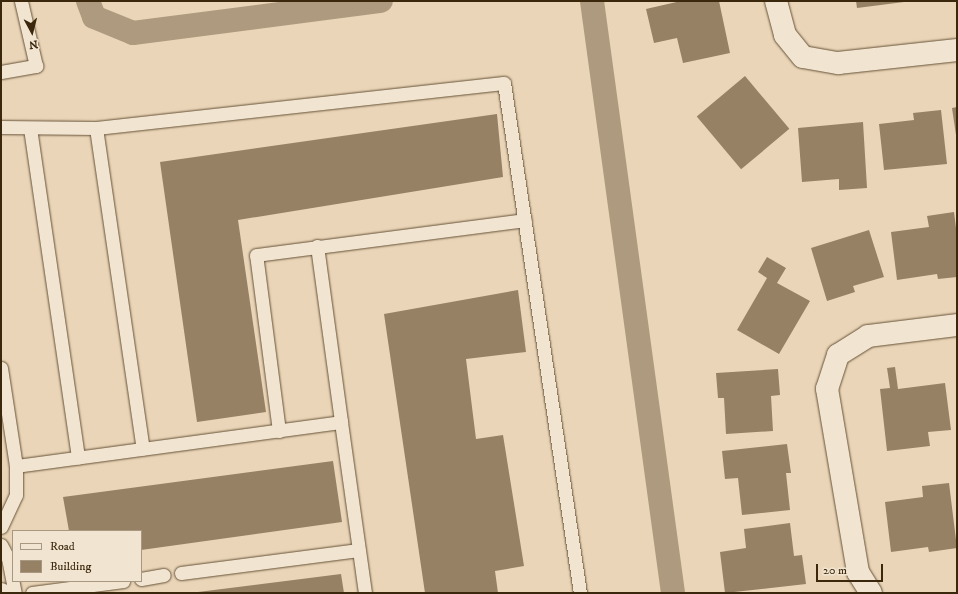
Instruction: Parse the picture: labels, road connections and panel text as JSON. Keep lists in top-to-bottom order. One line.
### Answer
{"legend":["Road","Building"],"scale_bar":"20 m","north":"bottom"}
